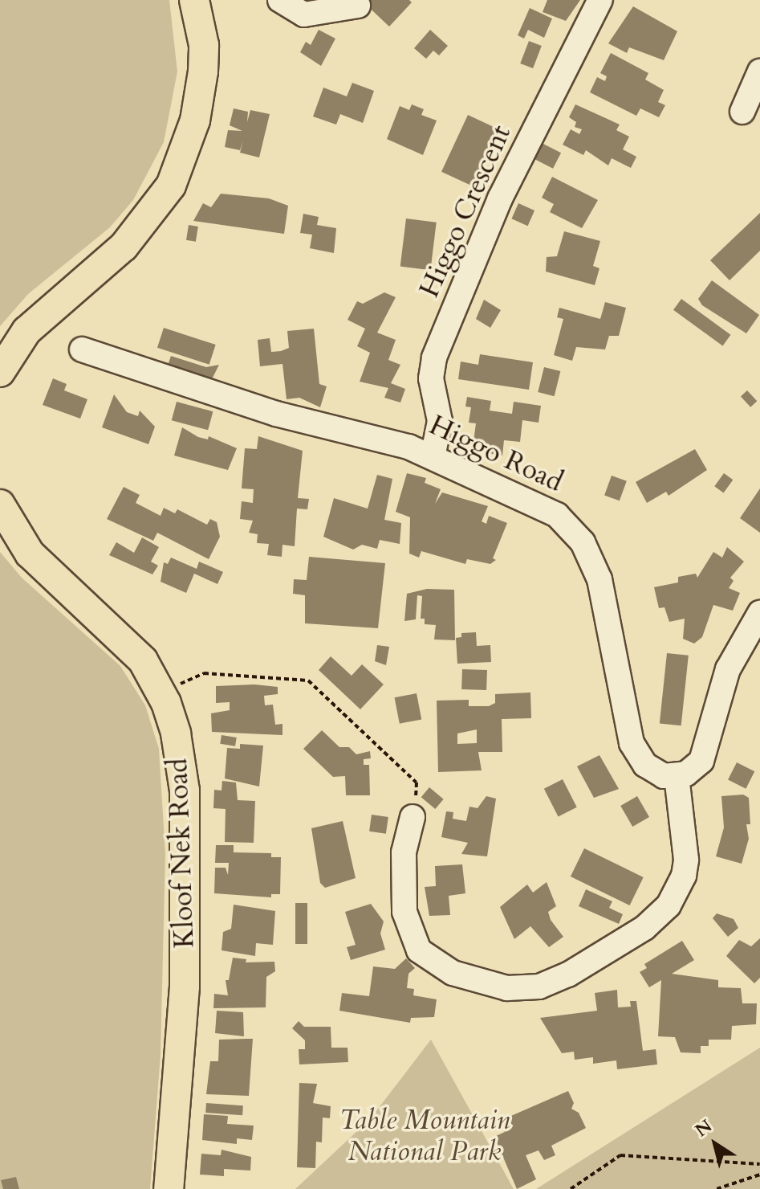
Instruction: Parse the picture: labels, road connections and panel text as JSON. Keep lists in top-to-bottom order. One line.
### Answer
{"streets":{"main road":["Kloof Nek Road"],"street":["Higgo Crescent","Higgo Road"]},"crossings":[["Higgo Crescent","Higgo Road"]],"parks":["Table Mountain National Park"],"north":"top left"}
